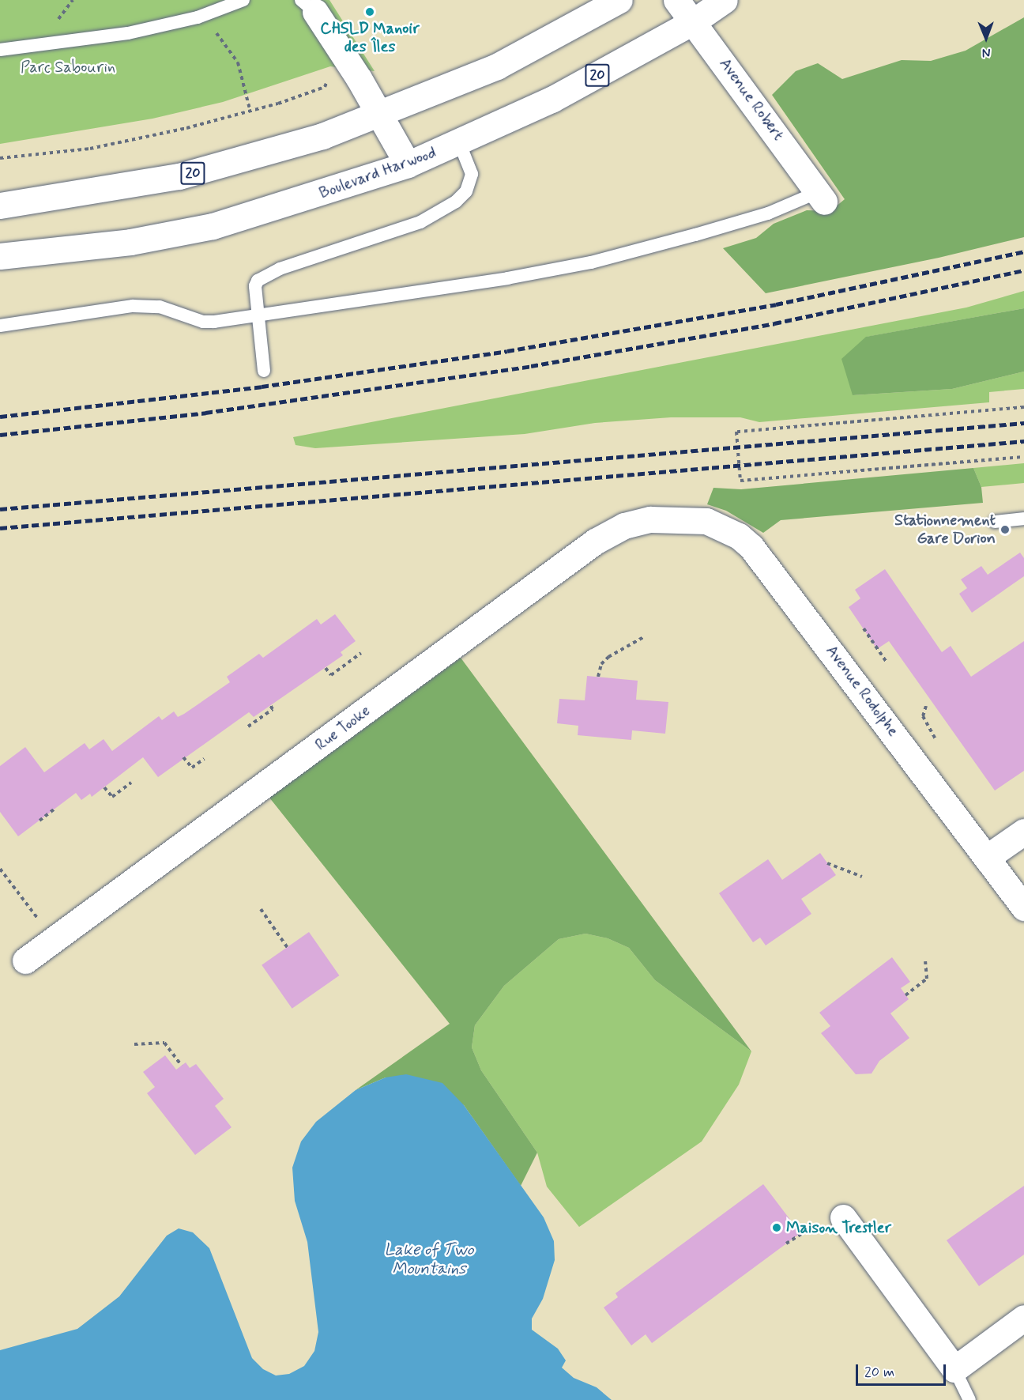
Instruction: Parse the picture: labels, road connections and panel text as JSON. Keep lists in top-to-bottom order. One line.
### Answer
{"streets":{"main road":["20","Avenue Robert","Boulevard Harwood","Avenue Rodolphe","Rue Tooke"]},"crossings":[["Avenue Robert","Boulevard Harwood"],["Avenue Rodolphe","Rue Tooke"]],"water":["Lake of Two Mountains"],"parks":["Parc Sabourin"],"places":["CHSLD Manoir des Îles","Stationnement Gare Dorion","Maison Trestler"],"scale_bar":"20 m","north":"bottom"}
